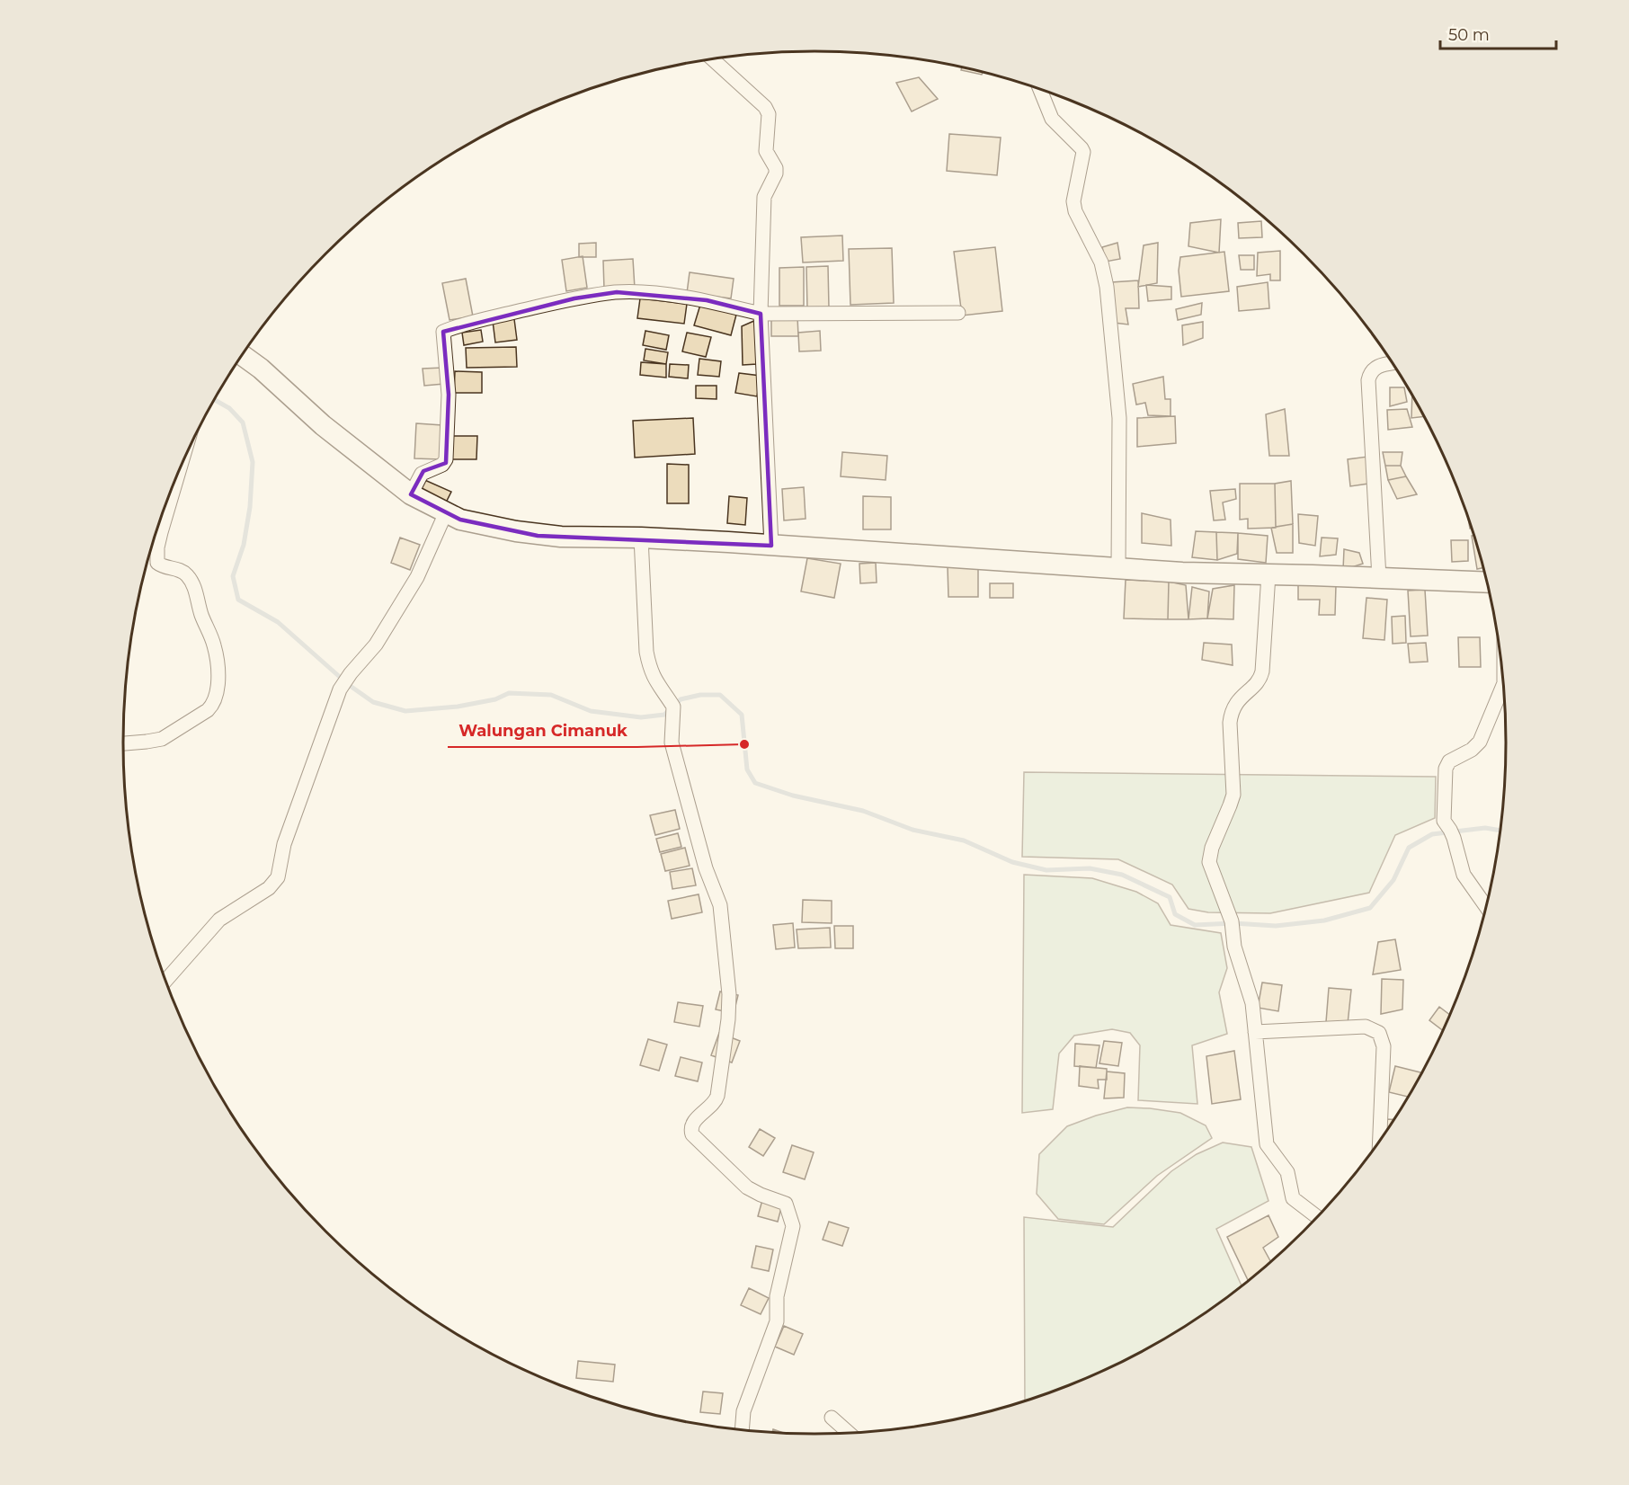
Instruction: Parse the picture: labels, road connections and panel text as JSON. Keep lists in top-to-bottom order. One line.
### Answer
{"places":["Walungan Cimanuk"],"scale_bar":"50 m"}
